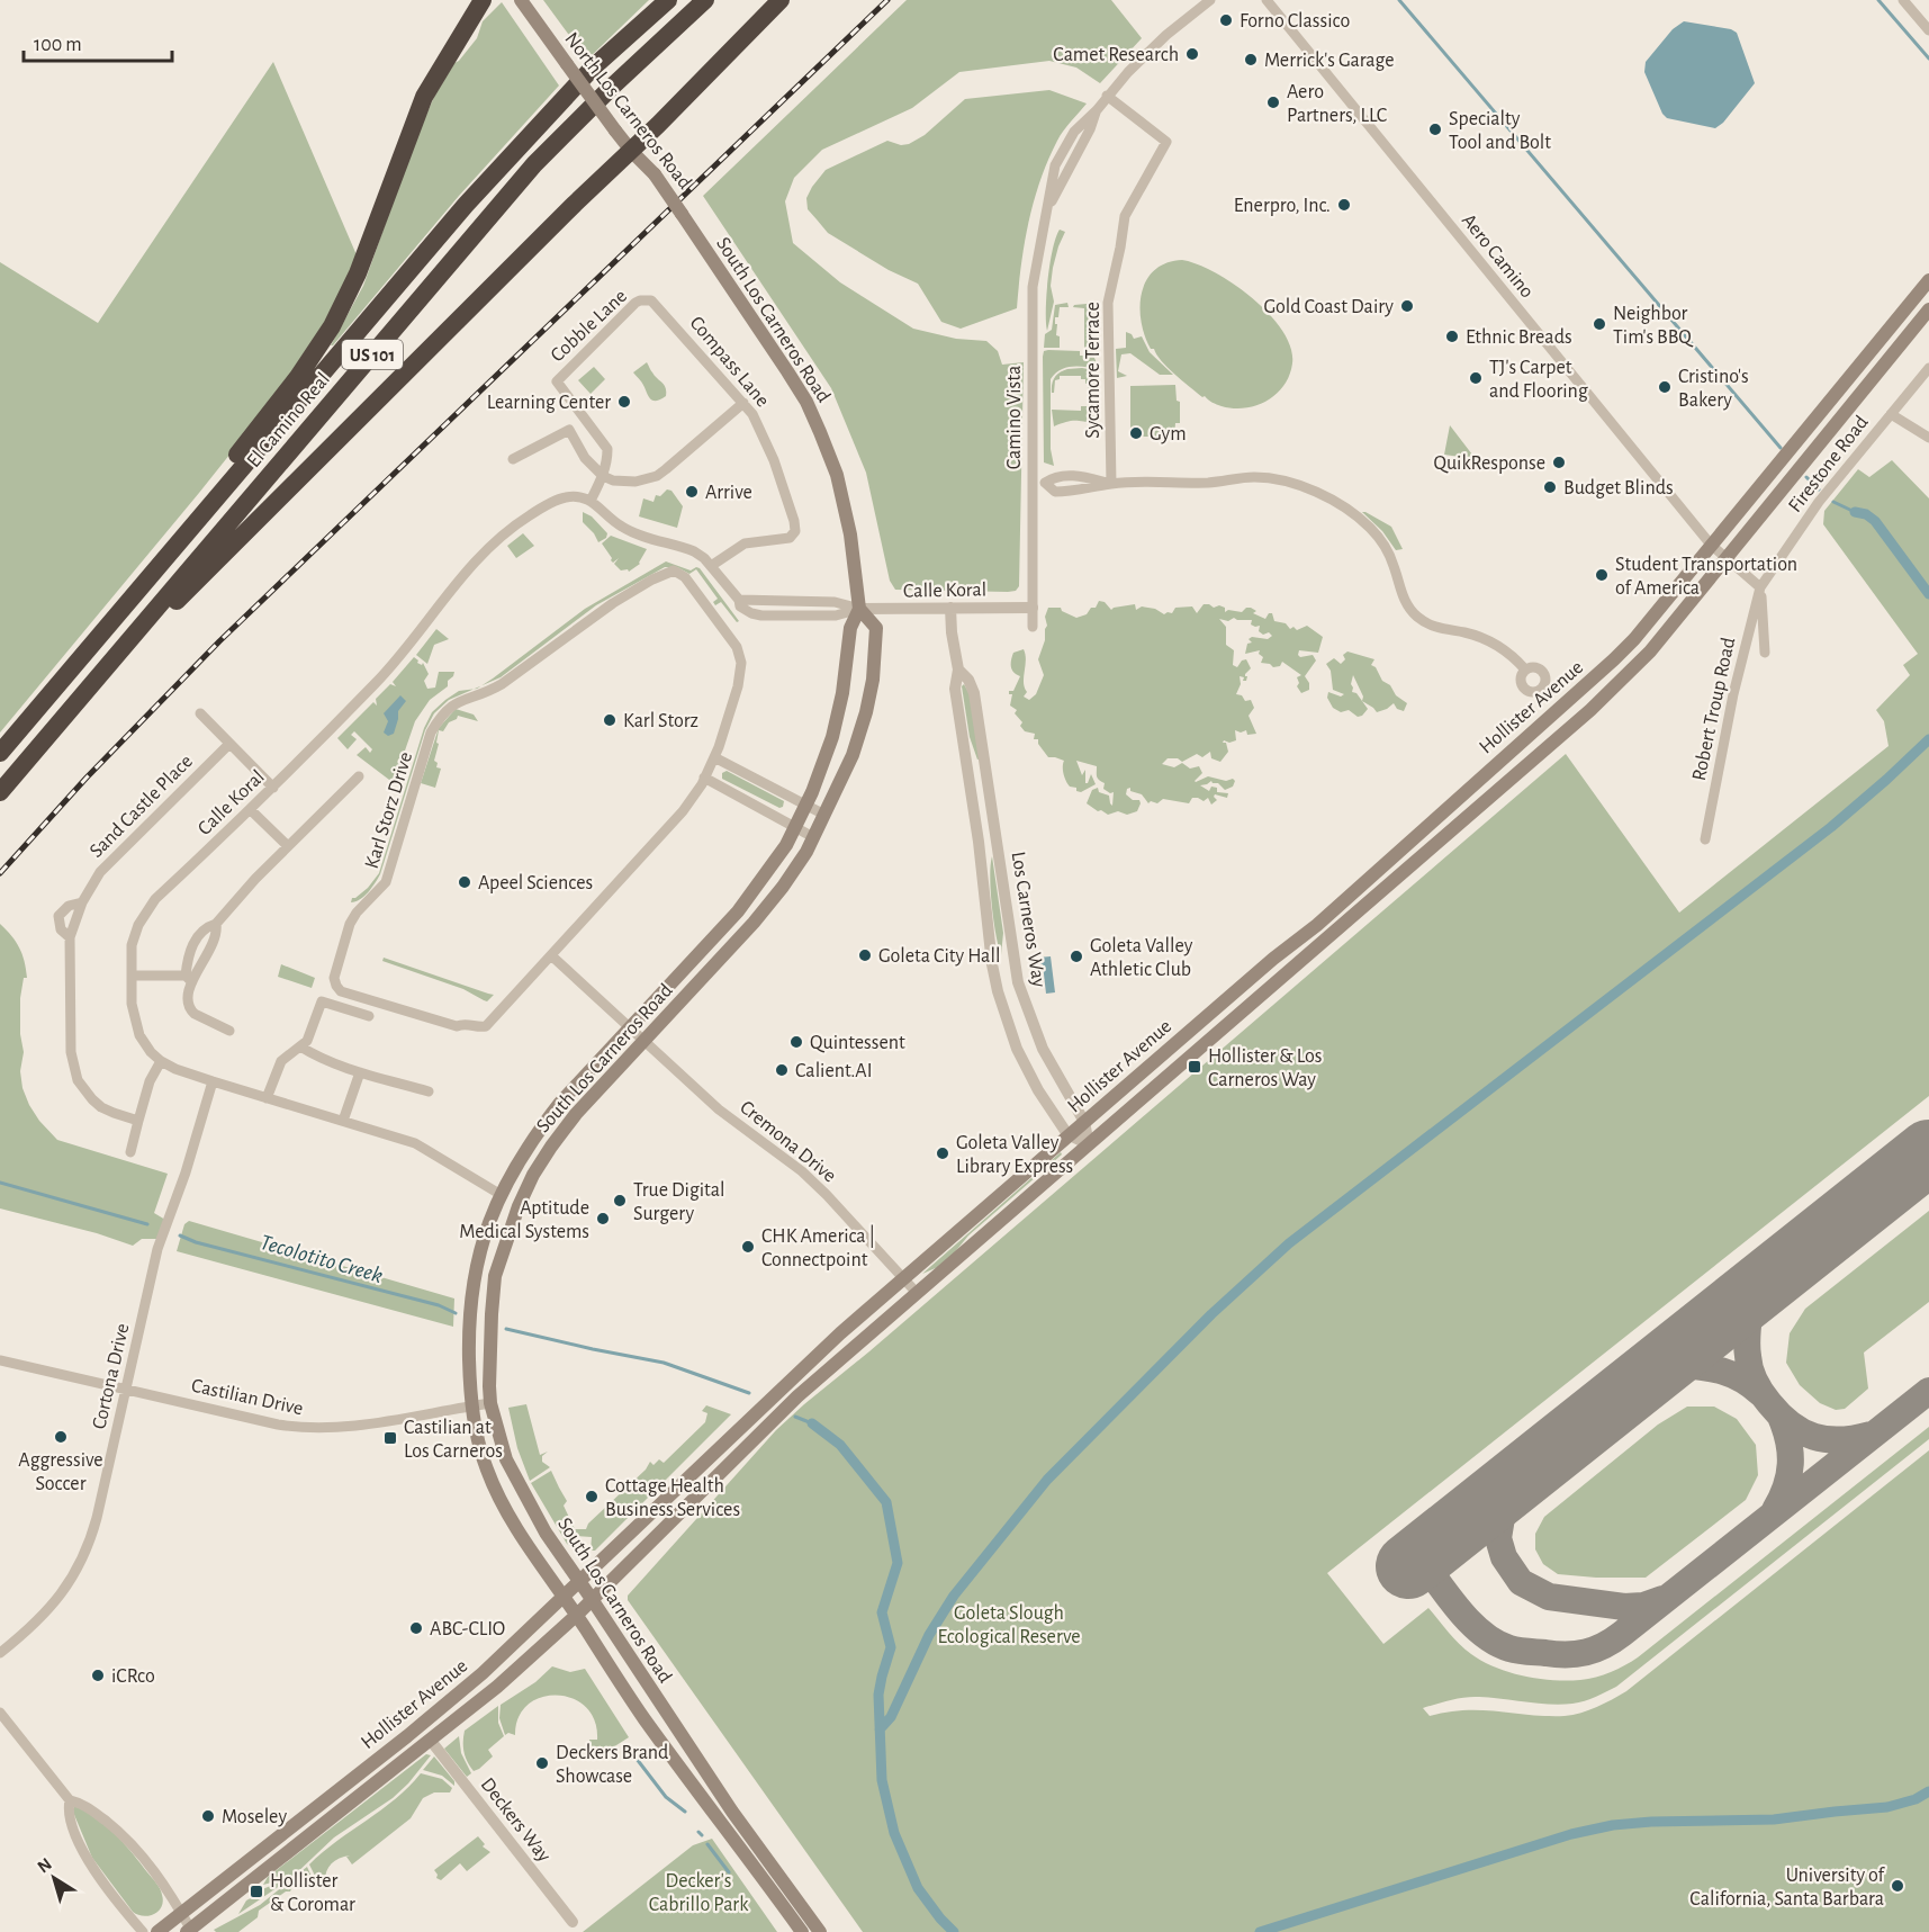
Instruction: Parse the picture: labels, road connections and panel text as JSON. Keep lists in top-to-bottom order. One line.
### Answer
{"streets":{"highway":["US 101","El Camino Real"],"main road":["North Los Carneros Road","South Los Carneros Road","Hollister Avenue"],"street":["Aero Camino","Cobble Lane","Compass Lane","Sycamore Terrace","Camino Vista","Firestone Road","Calle Koral","Robert Troup Road","Sand Castle Place","Karl Storz Drive","Los Carneros Way","Cremona Drive","Cortona Drive","Castilian Drive","Deckers Way"]},"crossings":[["North Los Carneros Road","South Los Carneros Road"],["Aero Camino","Firestone Road"],["Aero Camino","Hollister Avenue"],["Aero Camino","Robert Troup Road"],["South Los Carneros Road","Calle Koral"],["South Los Carneros Road","Hollister Avenue"],["South Los Carneros Road","Cremona Drive"],["South Los Carneros Road","Castilian Drive"],["Cobble Lane","Compass Lane"],["Compass Lane","Calle Koral"],["Sycamore Terrace","Camino Vista"],["Camino Vista","Calle Koral"],["Firestone Road","Robert Troup Road"],["Calle Koral","Los Carneros Way"],["Calle Koral","Cortona Drive"],["Hollister Avenue","Los Carneros Way"],["Hollister Avenue","Cremona Drive"],["Hollister Avenue","Deckers Way"],["Karl Storz Drive","Cremona Drive"],["Cortona Drive","Castilian Drive"]],"water":["Tecolotito Creek"],"parks":["Goleta Slough Ecological Reserve","Decker's Cabrillo Park"],"places":{"other":["Forno Classico","Camet Research","Merrick's Garage","Aero Partners, LLC","Specialty Tool and Bolt","Enerpro, Inc.","Gold Coast Dairy","Neighbor Tim's BBQ","Ethnic Breads","TJ's Carpet and Flooring","Cristino's Bakery","Learning Center","Gym","QuikResponse","Budget Blinds","Arrive","Student Transportation of America","Karl Storz","Apeel Sciences","Goleta City Hall","Goleta Valley Athletic Club","Quintessent","Calient.AI","Goleta Valley Library Express","True Digital Surgery","Aptitude Medical Systems","CHK America | Connectpoint","Aggressive Soccer","Cottage Health Business Services","ABC-CLIO","iCRco","Deckers Brand Showcase","Moseley","University of California, Santa Barbara"],"transit":["Hollister & Los Carneros Way","Castilian at Los Carneros","Hollister & Coromar"]},"scale_bar":"100 m","north":"top left"}
